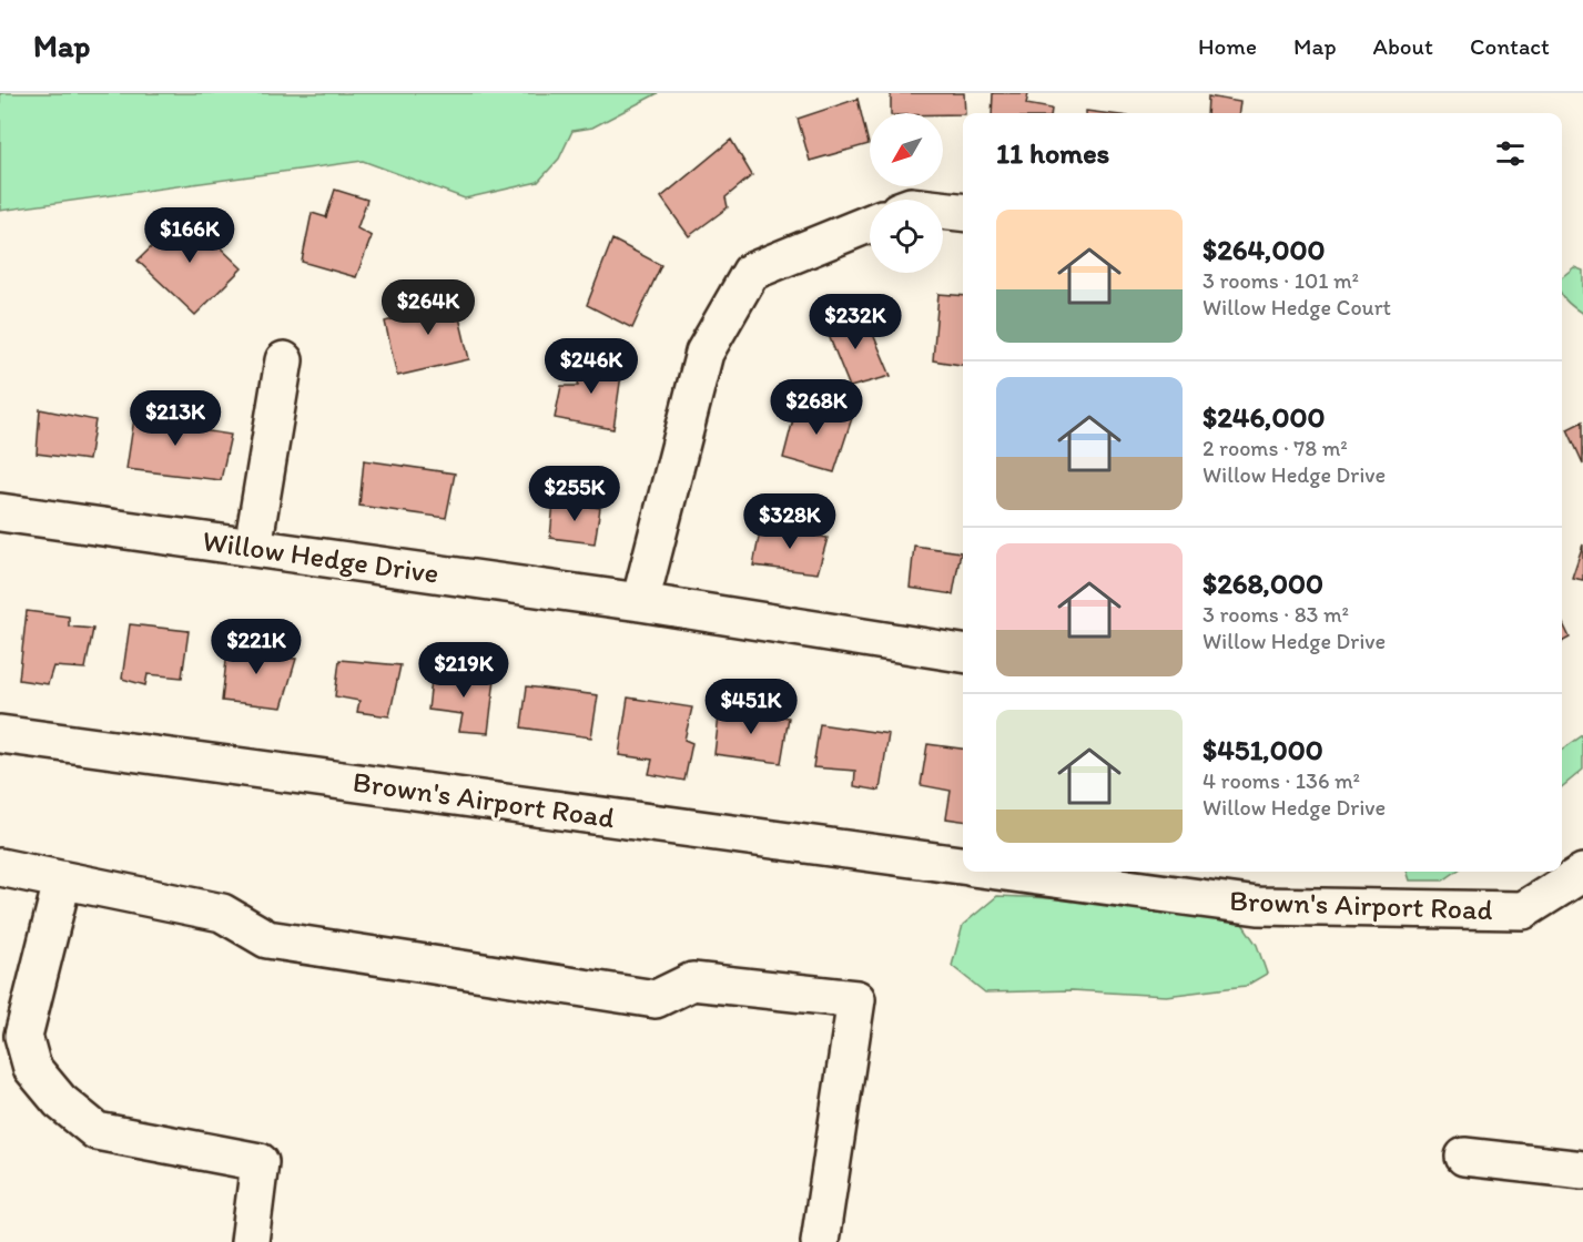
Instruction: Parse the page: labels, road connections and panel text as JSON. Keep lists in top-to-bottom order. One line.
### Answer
{"streets":{"street":["Willow Hedge Drive","Brown's Airport Road"]},"north":"bottom left","page":{"header":"Map","nav":["Home","Map","About","Contact"],"heading":"11 homes","list":[{"name":"$264,000","note":"3 rooms · 101 m² · Willow Hedge Court"},{"name":"$246,000","note":"2 rooms · 78 m² · Willow Hedge Drive"},{"name":"$268,000","note":"3 rooms · 83 m² · Willow Hedge Drive"},{"name":"$451,000","note":"4 rooms · 136 m² · Willow Hedge Drive"}],"price":["$166K","$264K","$232K","$246K","$268K","$213K","$255K","$328K","$221K","$219K","$451K"]}}
